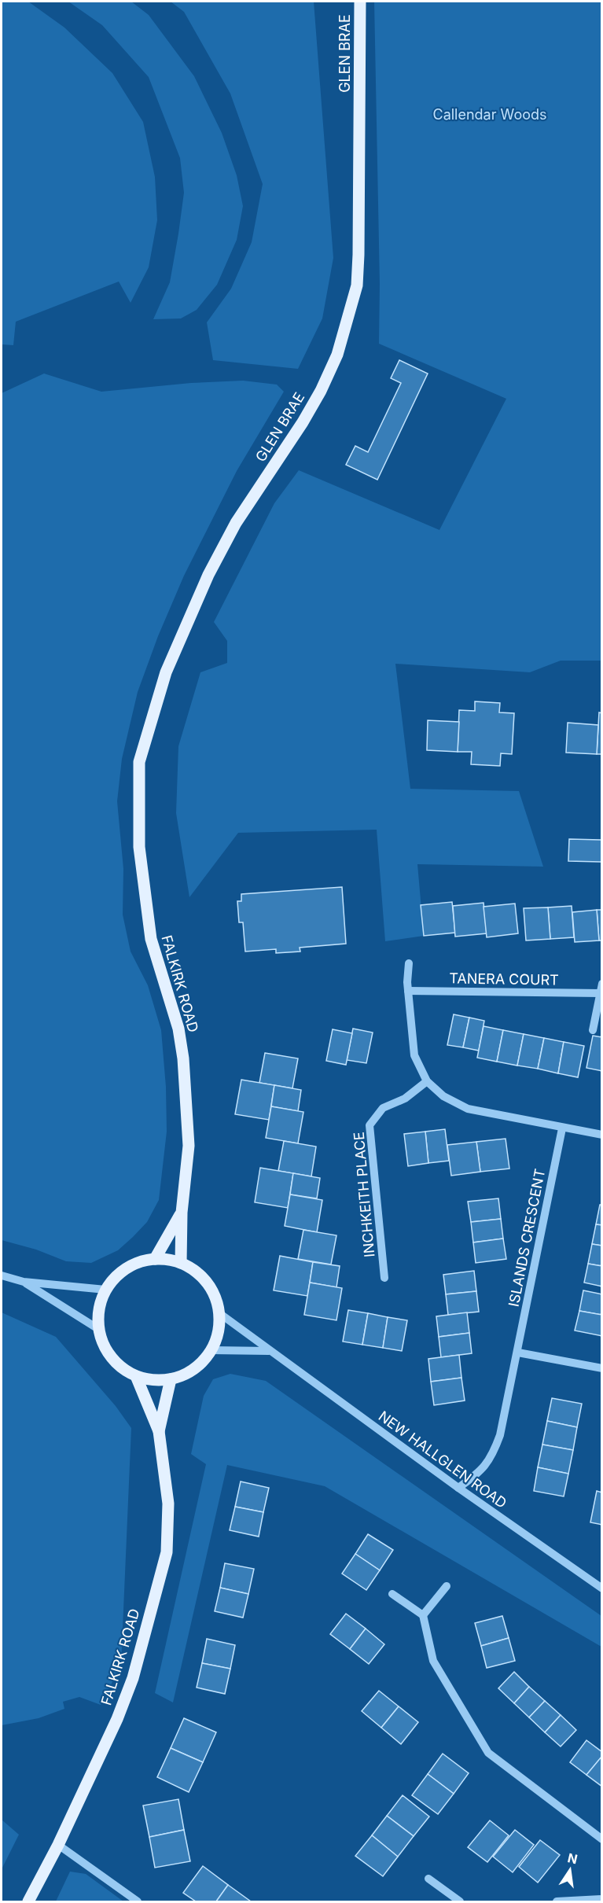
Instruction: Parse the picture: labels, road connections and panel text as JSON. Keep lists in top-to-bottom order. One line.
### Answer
{"streets":{"main road":["GLEN BRAE","FALKIRK ROAD"],"street":["TANERA COURT","INCHKEITH PLACE","ISLANDS CRESCENT","NEW HALLGLEN ROAD"]},"crossings":[["GLEN BRAE","FALKIRK ROAD"],["FALKIRK ROAD","NEW HALLGLEN ROAD"],["ISLANDS CRESCENT","NEW HALLGLEN ROAD"]],"parks":["Callendar Woods"],"north":"top"}
